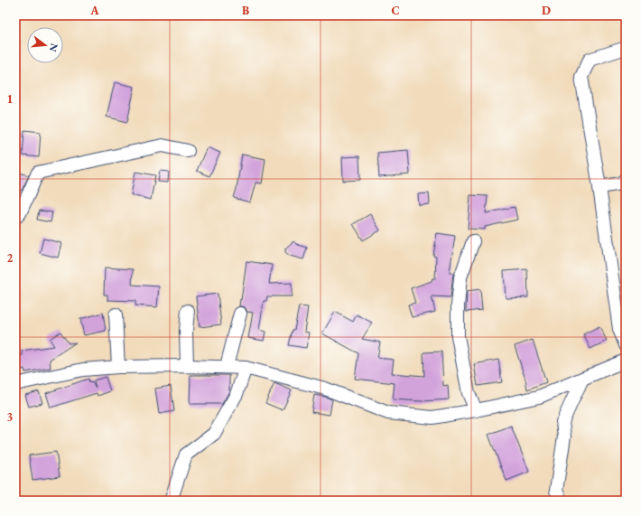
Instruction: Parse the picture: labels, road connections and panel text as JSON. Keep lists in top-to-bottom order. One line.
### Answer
{"north":"right","grid":{"columns":["A","B","C","D"],"rows":["1","2","3"]}}
